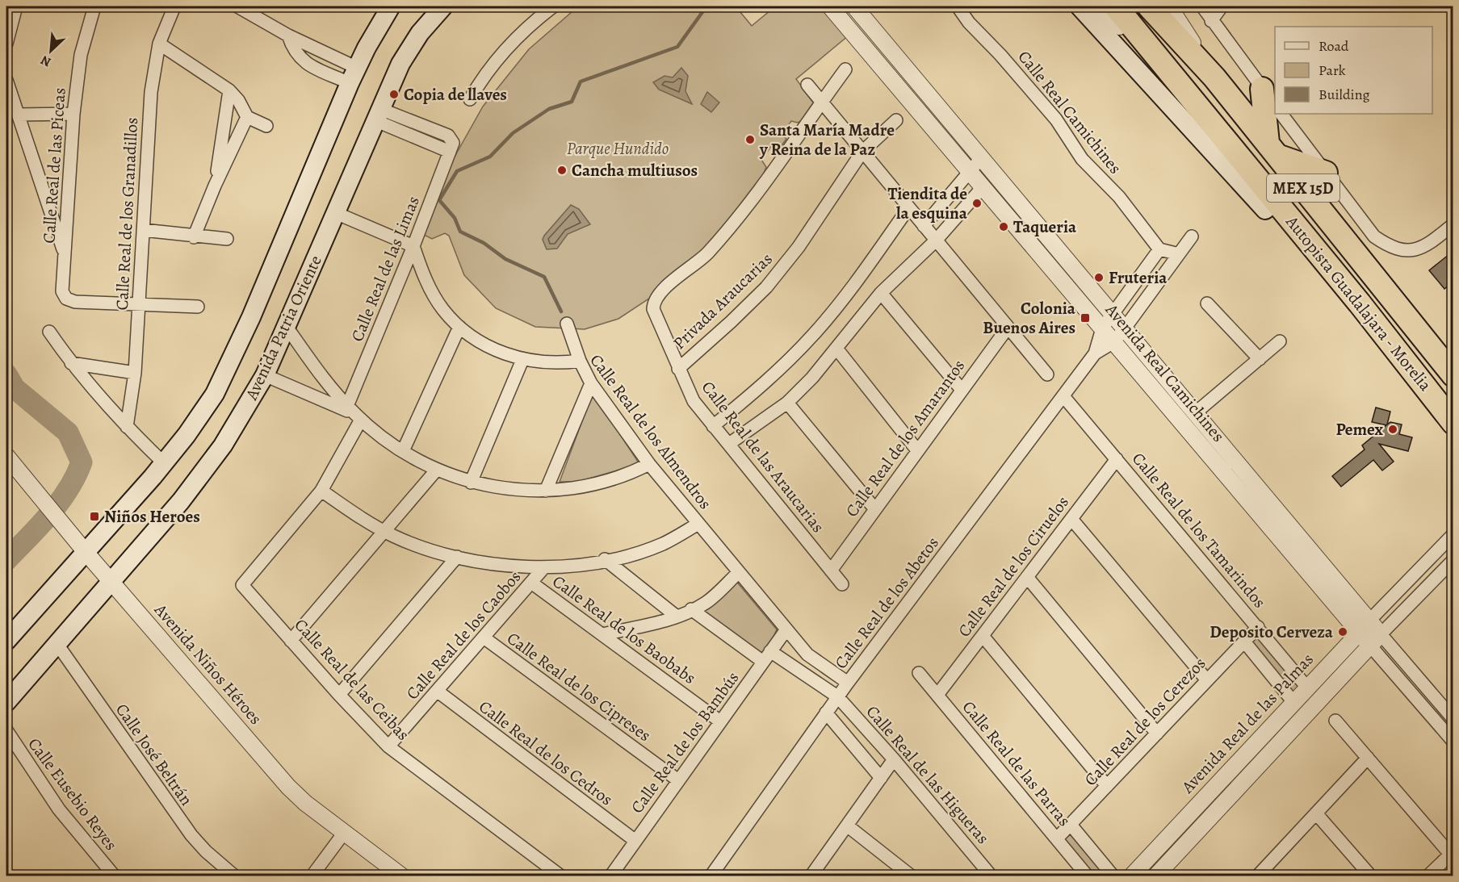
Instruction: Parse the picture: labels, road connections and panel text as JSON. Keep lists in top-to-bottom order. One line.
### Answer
{"streets":{"highway":["MEX 15D","Autopista Guadalajara - Morelia"],"main road":["Avenida Patria Oriente"],"street":["Calle Real Camichines","Calle Real de las Piceas","Calle Real de los Granadillos","Calle Real de las Limas","Privada Araucarias","Avenida Real Camichines","Calle Real de los Almendros","Calle Real de los Amarantos","Calle Real de las Araucarias","Calle Real de los Tamarindos","Calle Real de los Ciruelos","Calle Real de los Abetos","Calle Real de los Baobabs","Calle Real de los Caobos","Avenida Niños Héroes","Calle Real de las Ceibas","Calle Real de los Cipreses","Calle Real de los Cerezos","Avenida Real de las Palmas","Calle Real de los Bambús","Calle Real de los Cedros","Calle José Beltrán","Calle Real de las Parras","Calle Real de las Higueras","Calle Eusebio Reyes"]},"crossings":[["Calle Real Camichines","Calle Real de los Abetos"],["Calle Real de las Piceas","Calle Real de los Granadillos"],["Calle Real de las Limas","Avenida Patria Oriente"],["Calle Real de las Limas","Calle Real de los Almendros"],["Calle Real de las Limas","Calle Real de las Ceibas"],["Privada Araucarias","Calle Real de las Araucarias"],["Avenida Patria Oriente","Avenida Niños Héroes"],["Avenida Patria Oriente","Calle José Beltrán"],["Avenida Real Camichines","Calle Real de los Abetos"],["Avenida Real Camichines","Avenida Real de las Palmas"],["Calle Real de los Almendros","Calle Real de los Abetos"],["Calle Real de los Almendros","Calle Real de los Bambús"],["Calle Real de los Amarantos","Calle Real de las Araucarias"],["Calle Real de los Tamarindos","Calle Real de los Ciruelos"],["Calle Real de los Tamarindos","Calle Real de los Abetos"],["Calle Real de los Tamarindos","Calle Real de los Cerezos"],["Calle Real de los Tamarindos","Avenida Real de las Palmas"],["Calle Real de los Ciruelos","Calle Real de las Parras"],["Calle Real de los Abetos","Calle Real de las Higueras"],["Calle Real de los Baobabs","Calle Real de los Caobos"],["Calle Real de los Baobabs","Calle Real de los Bambús"],["Calle Real de los Caobos","Calle Real de las Ceibas"],["Calle Real de los Caobos","Calle Real de los Cipreses"],["Calle Real de los Caobos","Calle Real de los Cedros"],["Calle Real de los Cipreses","Calle Real de los Bambús"],["Calle Real de los Cerezos","Calle Real de las Parras"],["Calle Real de los Bambús","Calle Real de los Cedros"],["Calle Real de los Bambús","Calle Real de las Higueras"]],"parks":["Parque Hundido"],"places":{"other":["Copia de llaves","Santa María Madre y Reina de la Paz","Cancha multiusos","Tiendita de la esquina","Taqueria","Fruteria","Pemex","Deposito Cerveza"],"transit":["Colonia Buenos Aires","Niños Heroes"]},"legend":["Road","Park","Building"],"north":"bottom left"}
